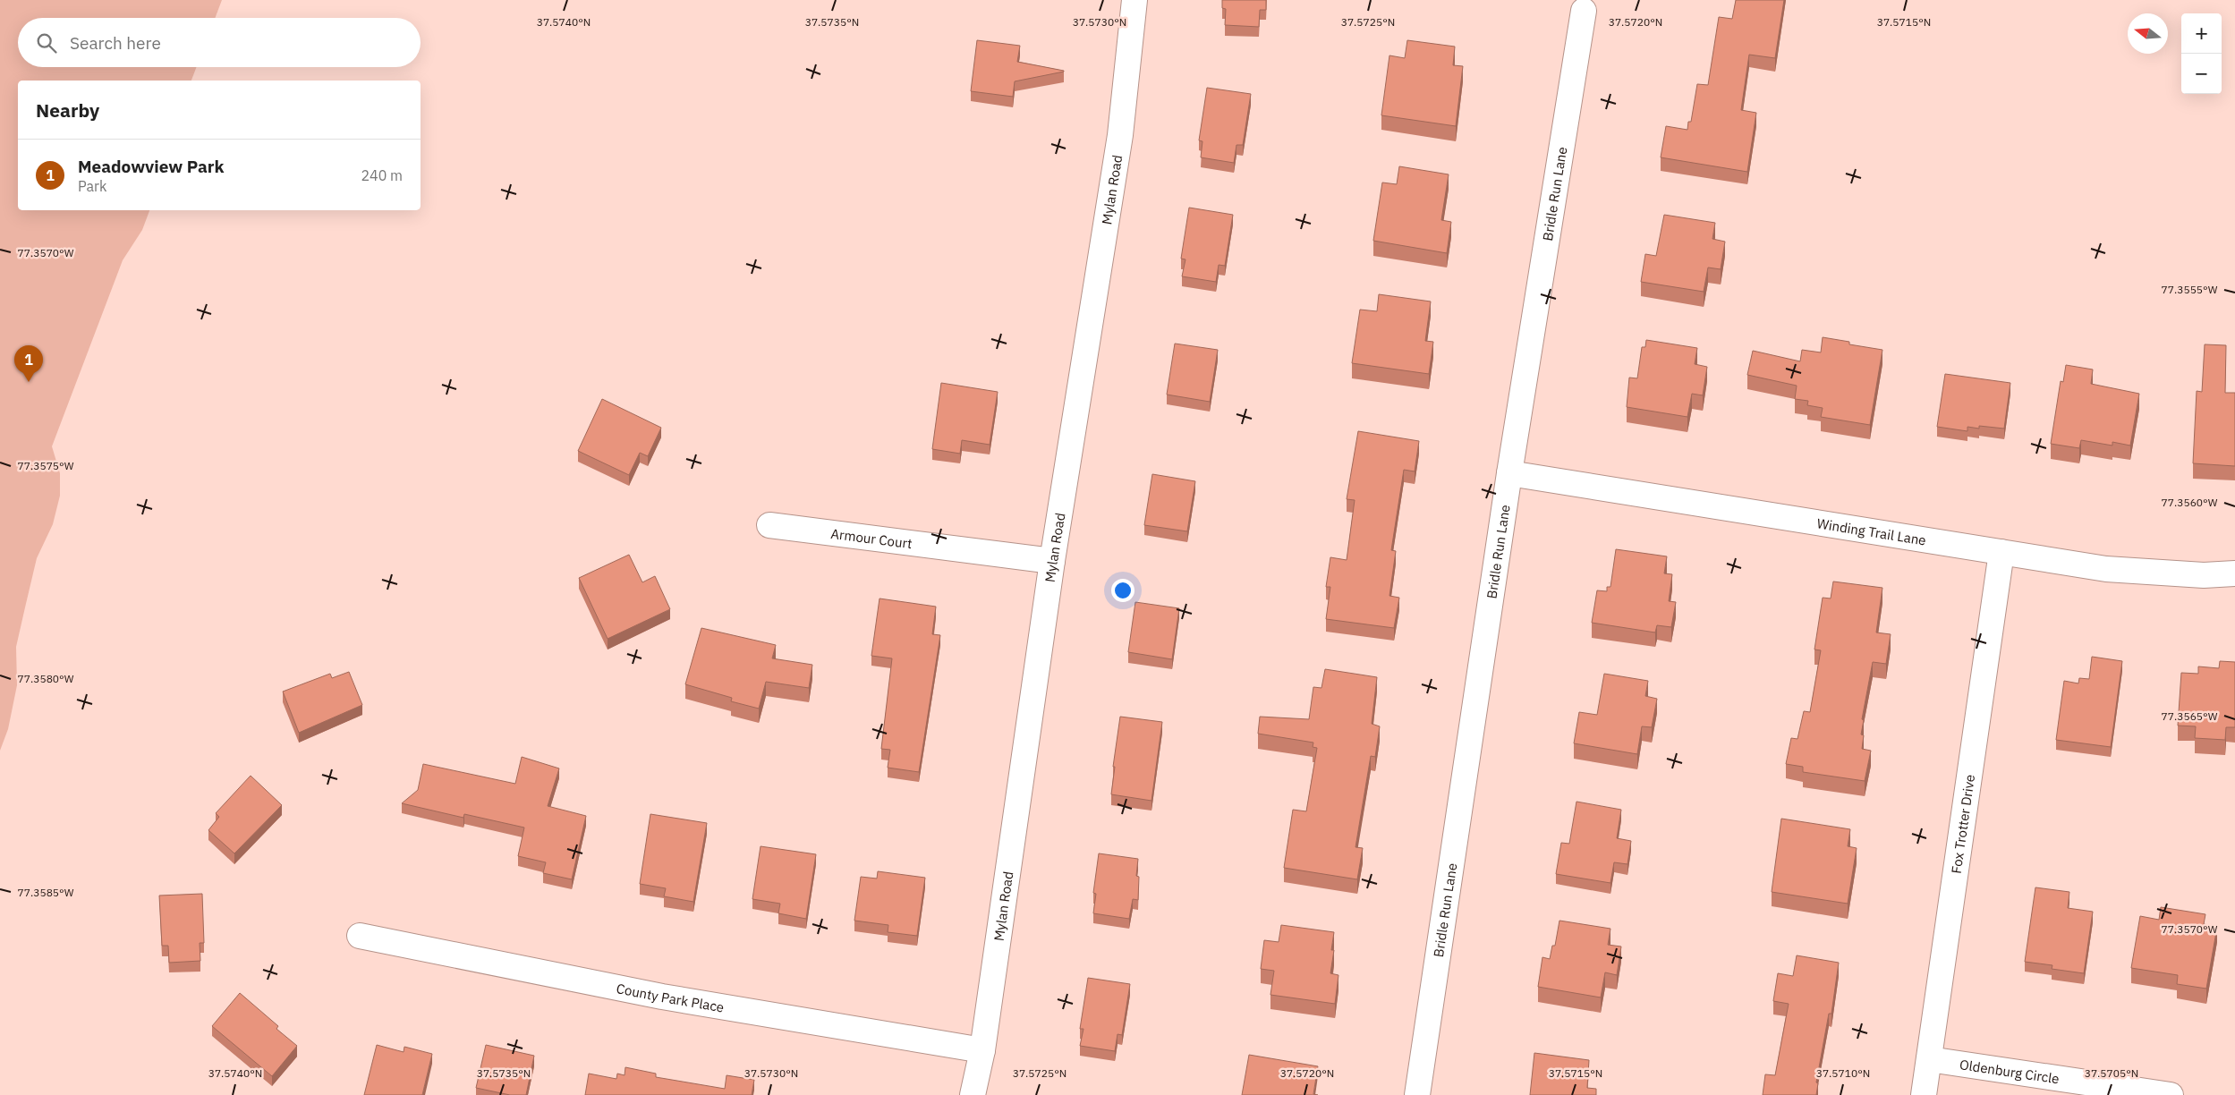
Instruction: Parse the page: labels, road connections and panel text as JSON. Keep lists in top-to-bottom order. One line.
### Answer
{"streets":{"street":["Mylan Road","Bridle Run Lane","Winding Trail Lane","Armour Court","Fox Trotter Drive","County Park Place","Oldenburg Circle"]},"crossings":[["Mylan Road","Armour Court"],["Mylan Road","County Park Place"],["Bridle Run Lane","Winding Trail Lane"],["Winding Trail Lane","Fox Trotter Drive"],["Fox Trotter Drive","Oldenburg Circle"]],"north":"left","page":{"map_buttons":["+","−"],"search":"Search here","heading":"Nearby","list":[{"mark":"1","name":"Meadowview Park","note":"Park","value":"240 m"}],"pins":"1"},"coordinates":["37.5740°N","37.5735°N","37.5730°N","37.5725°N","37.5720°N","37.5715°N","77.3570°W","77.3555°W","77.3575°W","77.3560°W","77.3580°W","77.3565°W","77.3585°W","37.5710°N","37.5705°N"]}
